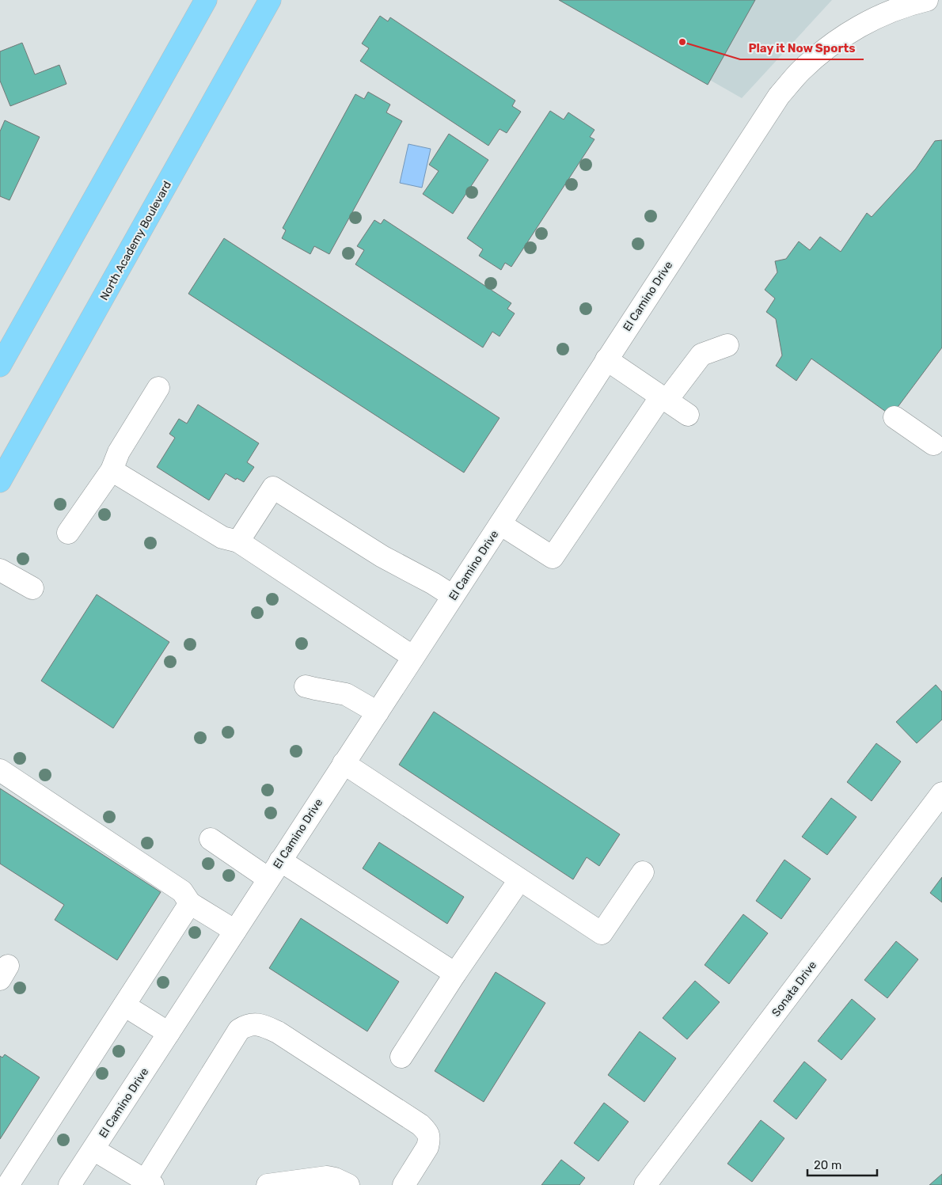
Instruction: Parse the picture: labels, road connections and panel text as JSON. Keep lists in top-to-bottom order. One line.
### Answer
{"streets":{"highway":["North Academy Boulevard"],"street":["El Camino Drive","Sonata Drive"]},"places":["Play it Now Sports"],"scale_bar":"20 m"}
